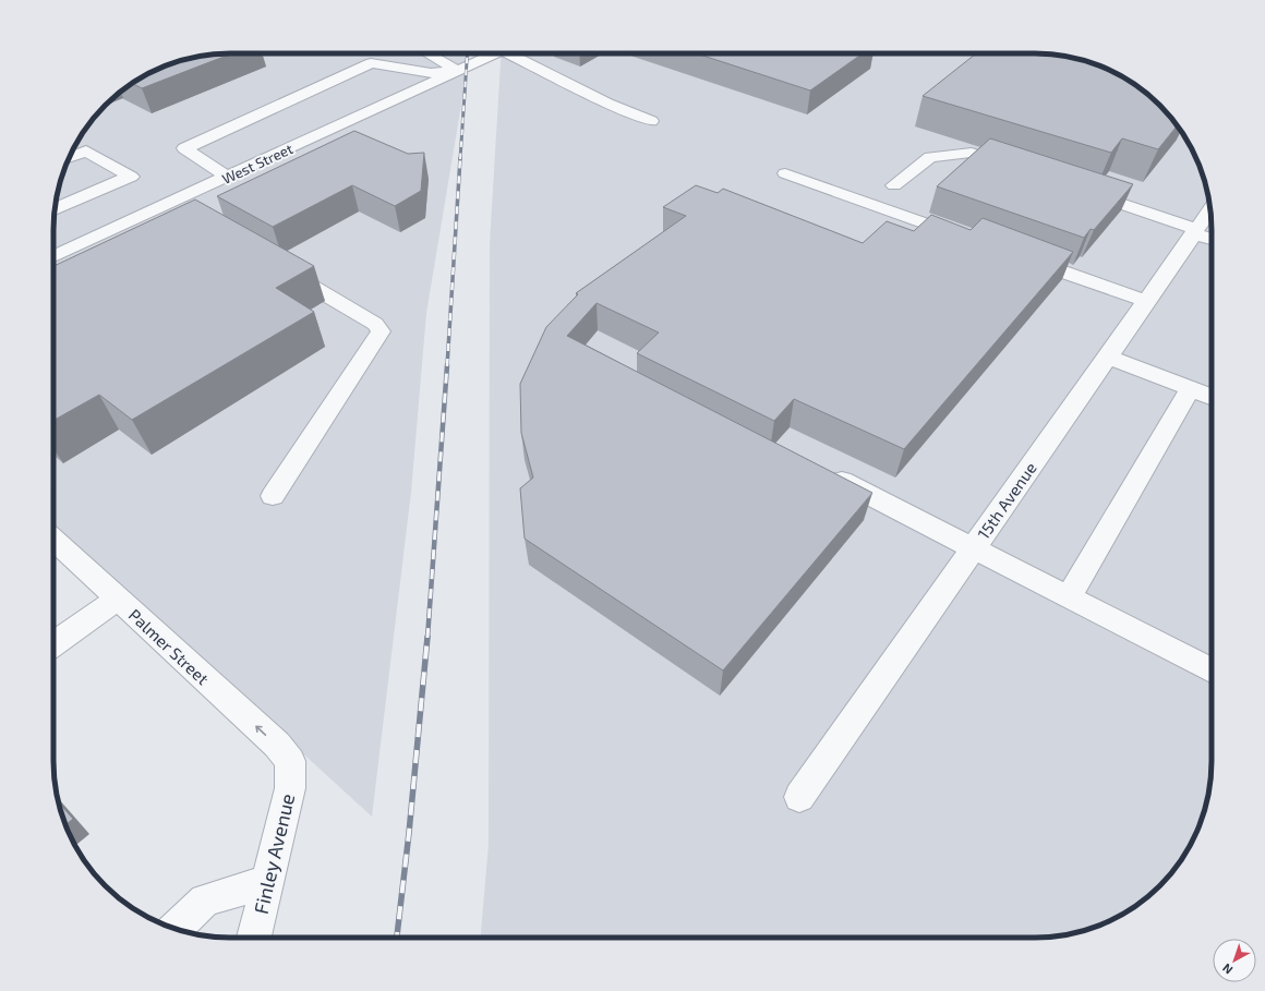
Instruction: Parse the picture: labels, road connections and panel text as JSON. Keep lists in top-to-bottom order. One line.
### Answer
{"streets":{"street":["West Street","15th Avenue","Palmer Street","Finley Avenue"]},"crossings":[["Palmer Street","Finley Avenue"]],"one_way":["Palmer Street"],"north":"bottom left"}
